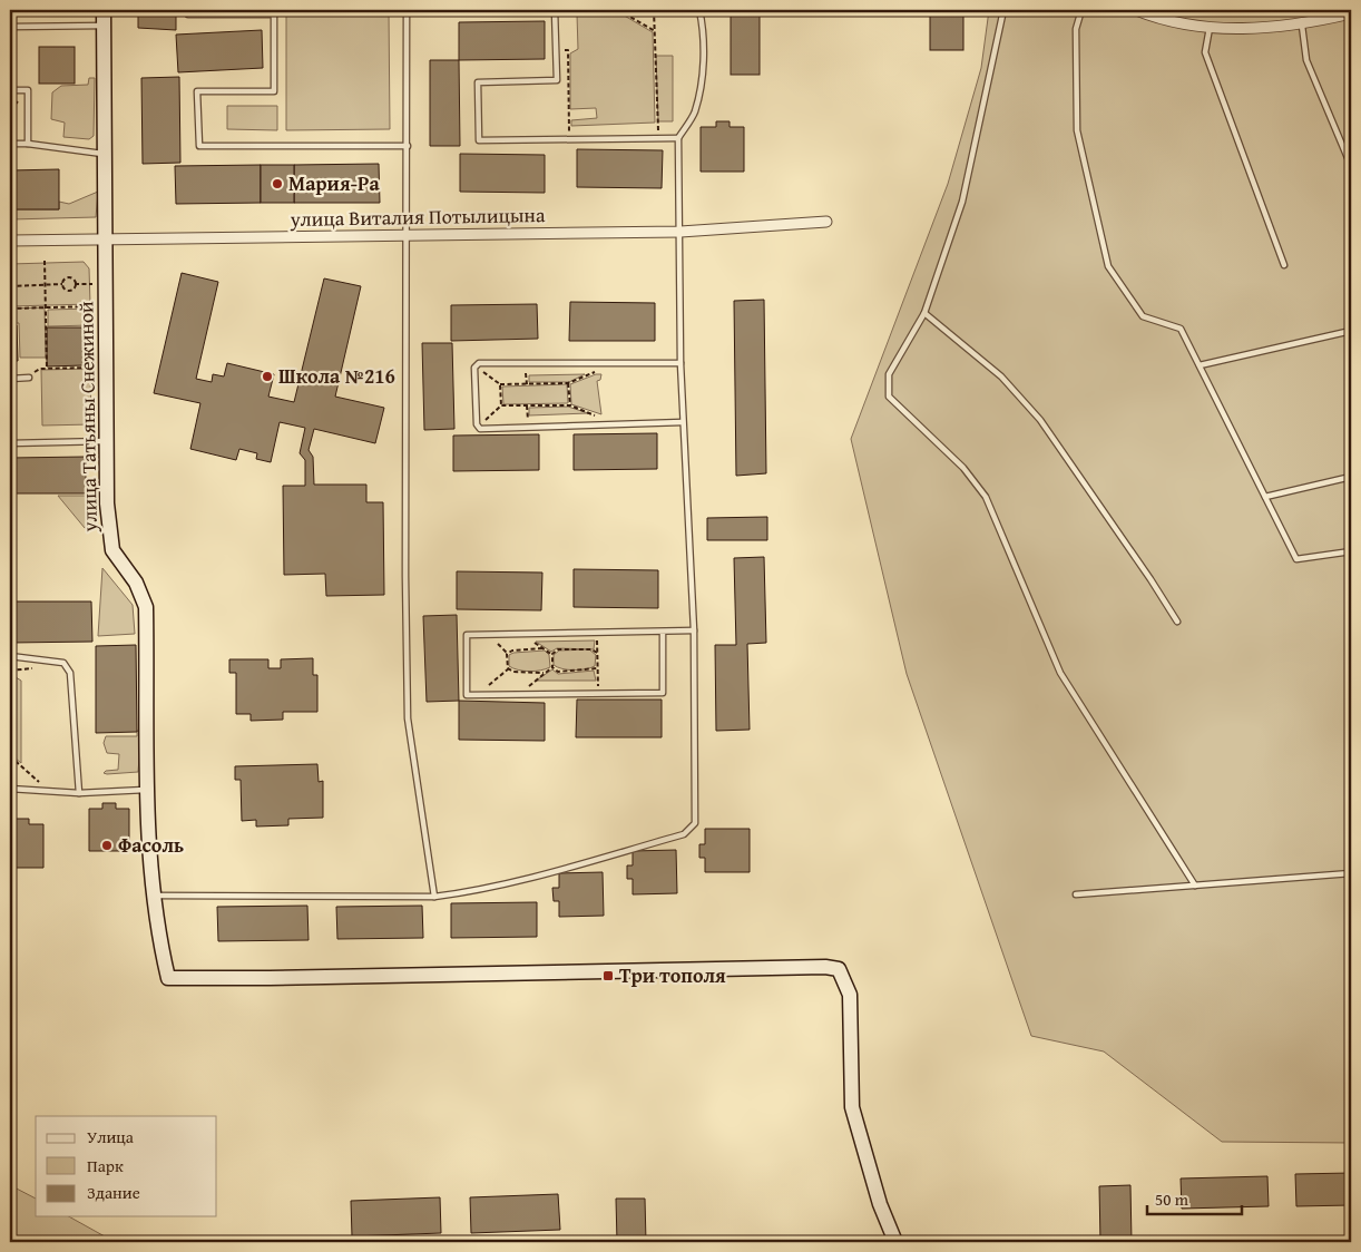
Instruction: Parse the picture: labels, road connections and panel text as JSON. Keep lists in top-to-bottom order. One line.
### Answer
{"streets":{"street":["улица Виталия Потылицына","улица Татьяны Снежиной"]},"crossings":[["улица Виталия Потылицына","улица Татьяны Снежиной"]],"places":{"other":["Мария-Ра","Школа №216","Фасоль"],"transit":["Три тополя"]},"legend":["Улица","Парк","Здание"],"scale_bar":"50 m"}
